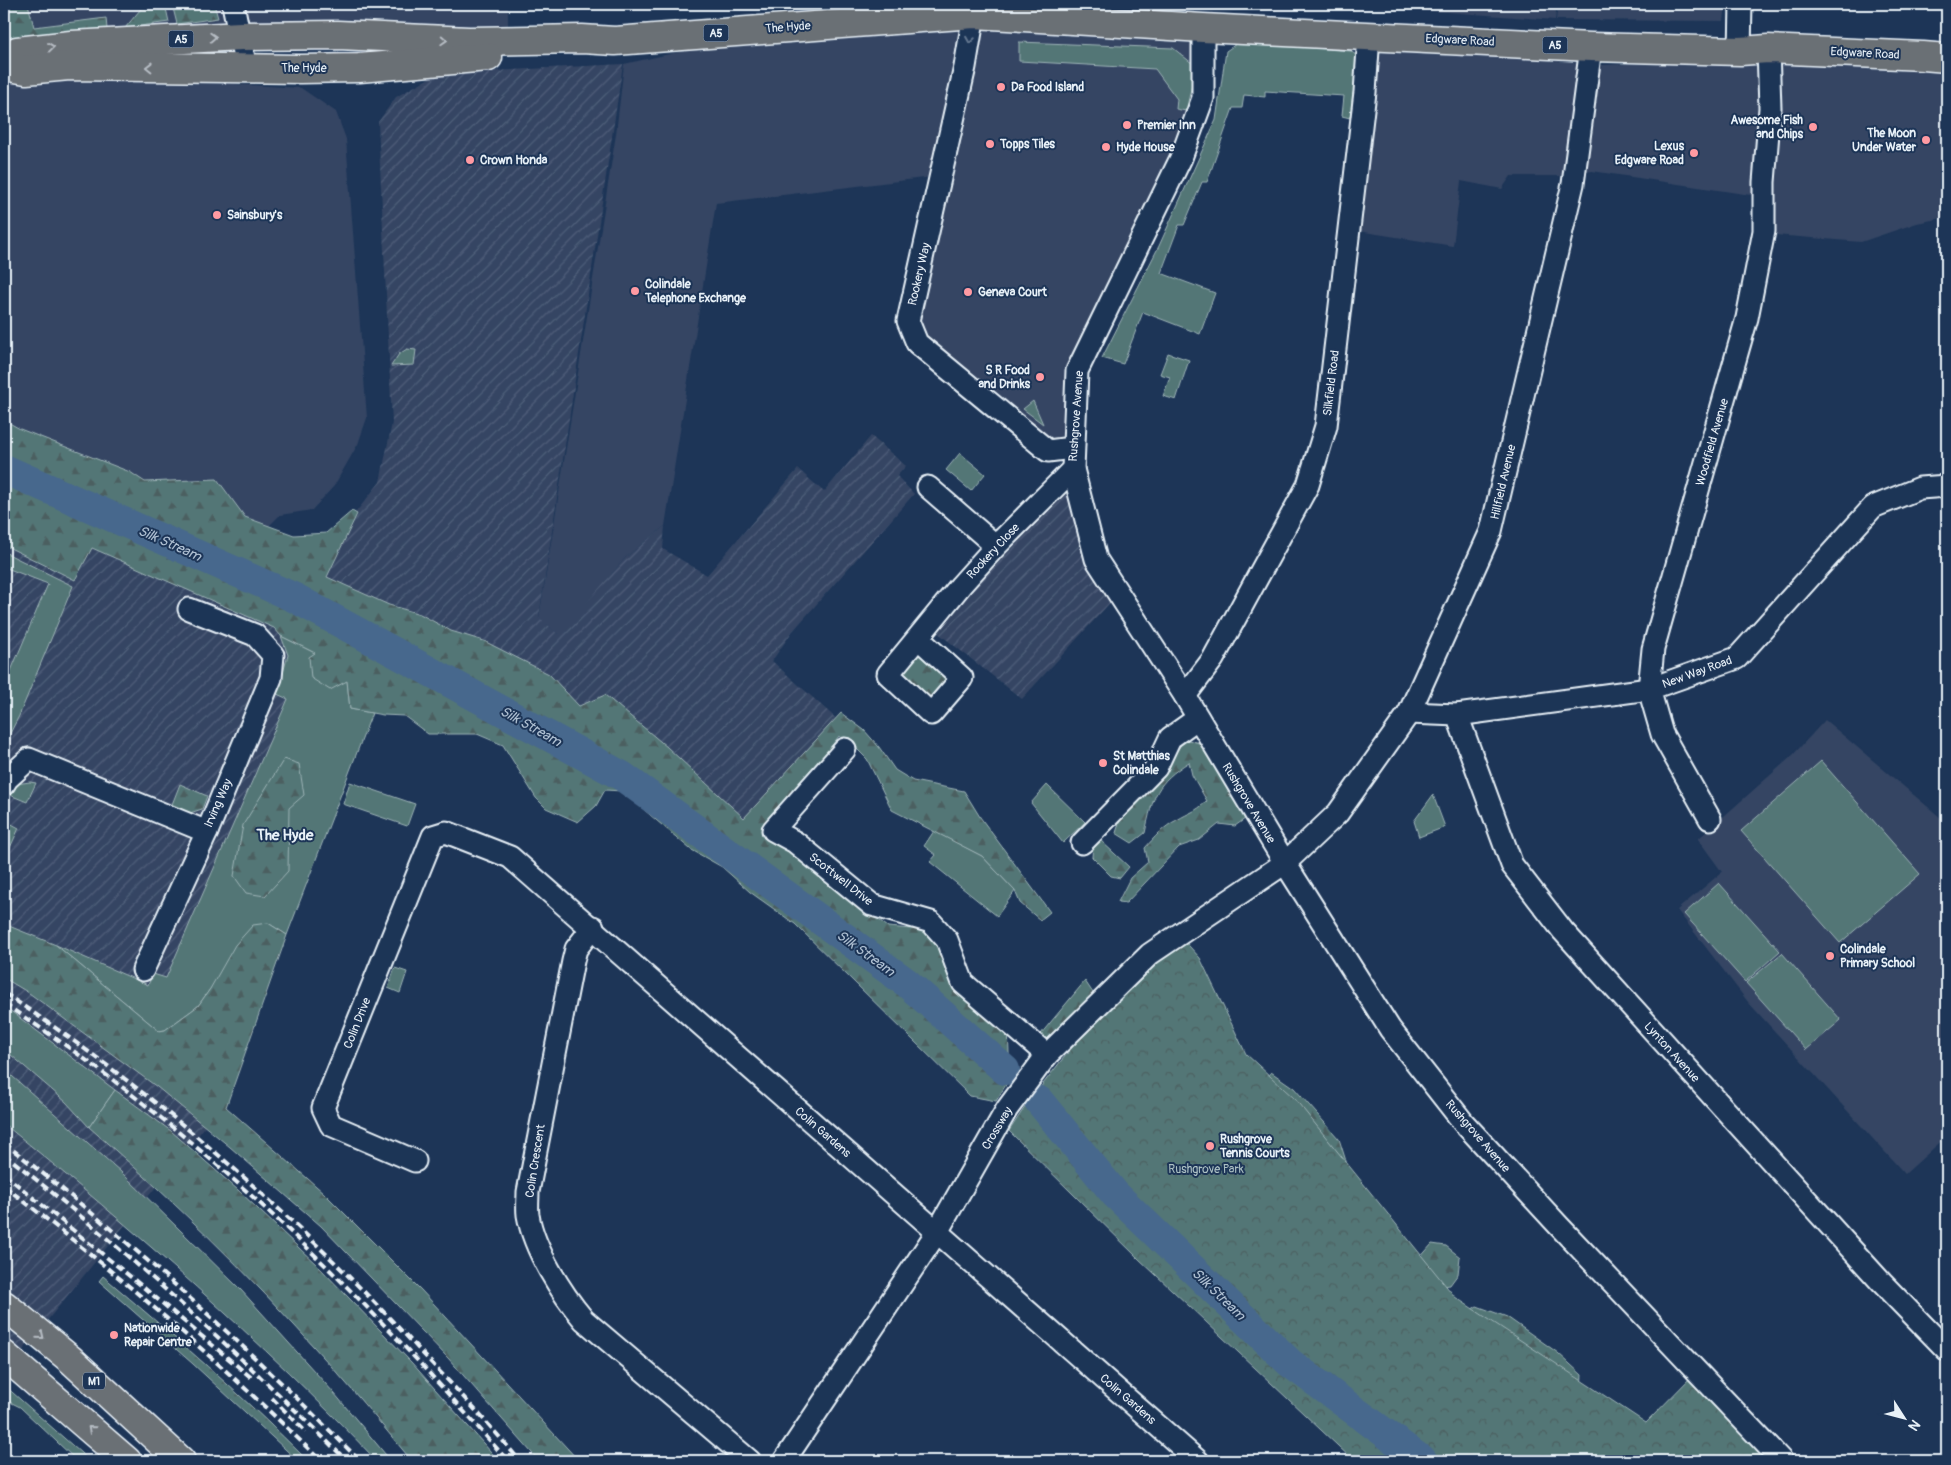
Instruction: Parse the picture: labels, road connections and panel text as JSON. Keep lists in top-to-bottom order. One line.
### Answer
{"streets":{"main road":["The Hyde","A5","Edgware Road","M1"],"street":["Rookery Way","Silkfield Road","Rushgrove Avenue","Woodfield Avenue","Hillfield Avenue","Rookery Close","New Way Road","Irving Way","Scottwell Drive","Colin Drive","Lynton Avenue","Crossway","Colin Gardens","Colin Crescent"]},"crossings":[["The Hyde","Edgware Road"],["The Hyde","Rookery Way"],["Edgware Road","Rookery Way"],["Edgware Road","Silkfield Road"],["Edgware Road","Rushgrove Avenue"],["Edgware Road","Woodfield Avenue"],["Edgware Road","Hillfield Avenue"],["Rookery Way","Rushgrove Avenue"],["Rookery Way","Rookery Close"],["Silkfield Road","Rushgrove Avenue"],["Rushgrove Avenue","Hillfield Avenue"],["Rushgrove Avenue","Rookery Close"],["Rushgrove Avenue","Crossway"],["Woodfield Avenue","New Way Road"],["Hillfield Avenue","New Way Road"],["Hillfield Avenue","Crossway"],["New Way Road","Lynton Avenue"],["Scottwell Drive","Crossway"],["Colin Drive","Colin Gardens"],["Crossway","Colin Gardens"],["Colin Gardens","Colin Crescent"]],"one_way":["Rookery Way"],"districts":["The Hyde"],"water":["Silk Stream"],"parks":["Rushgrove Park"],"places":["Da Food Island","Premier Inn","Awesome Fish and Chips","The Moon Under Water","Topps Tiles","Hyde House","Lexus Edgware Road","Crown Honda","Sainsbury's","Colindale Telephone Exchange","Geneva Court","S R Food and Drinks","St Matthias Colindale","Colindale Primary School","Rushgrove Tennis Courts","Nationwide Repair Centre"],"north":"bottom right"}
